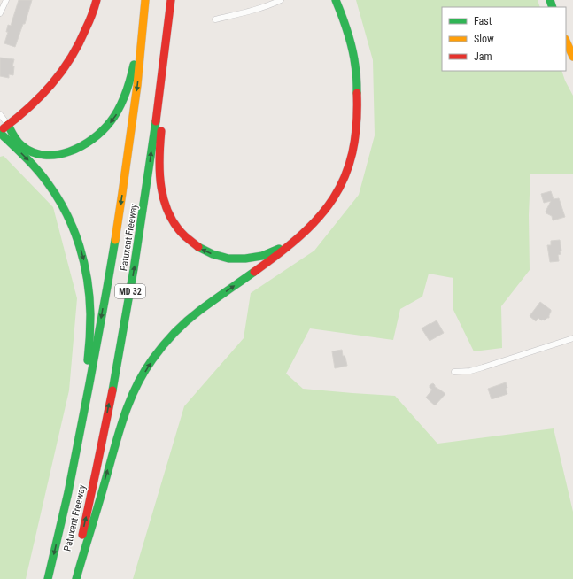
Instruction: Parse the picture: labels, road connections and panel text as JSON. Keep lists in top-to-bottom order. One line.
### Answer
{"streets":{"main road":["Patuxent Freeway","MD 32"]},"legend":["Fast","Slow","Jam"]}
